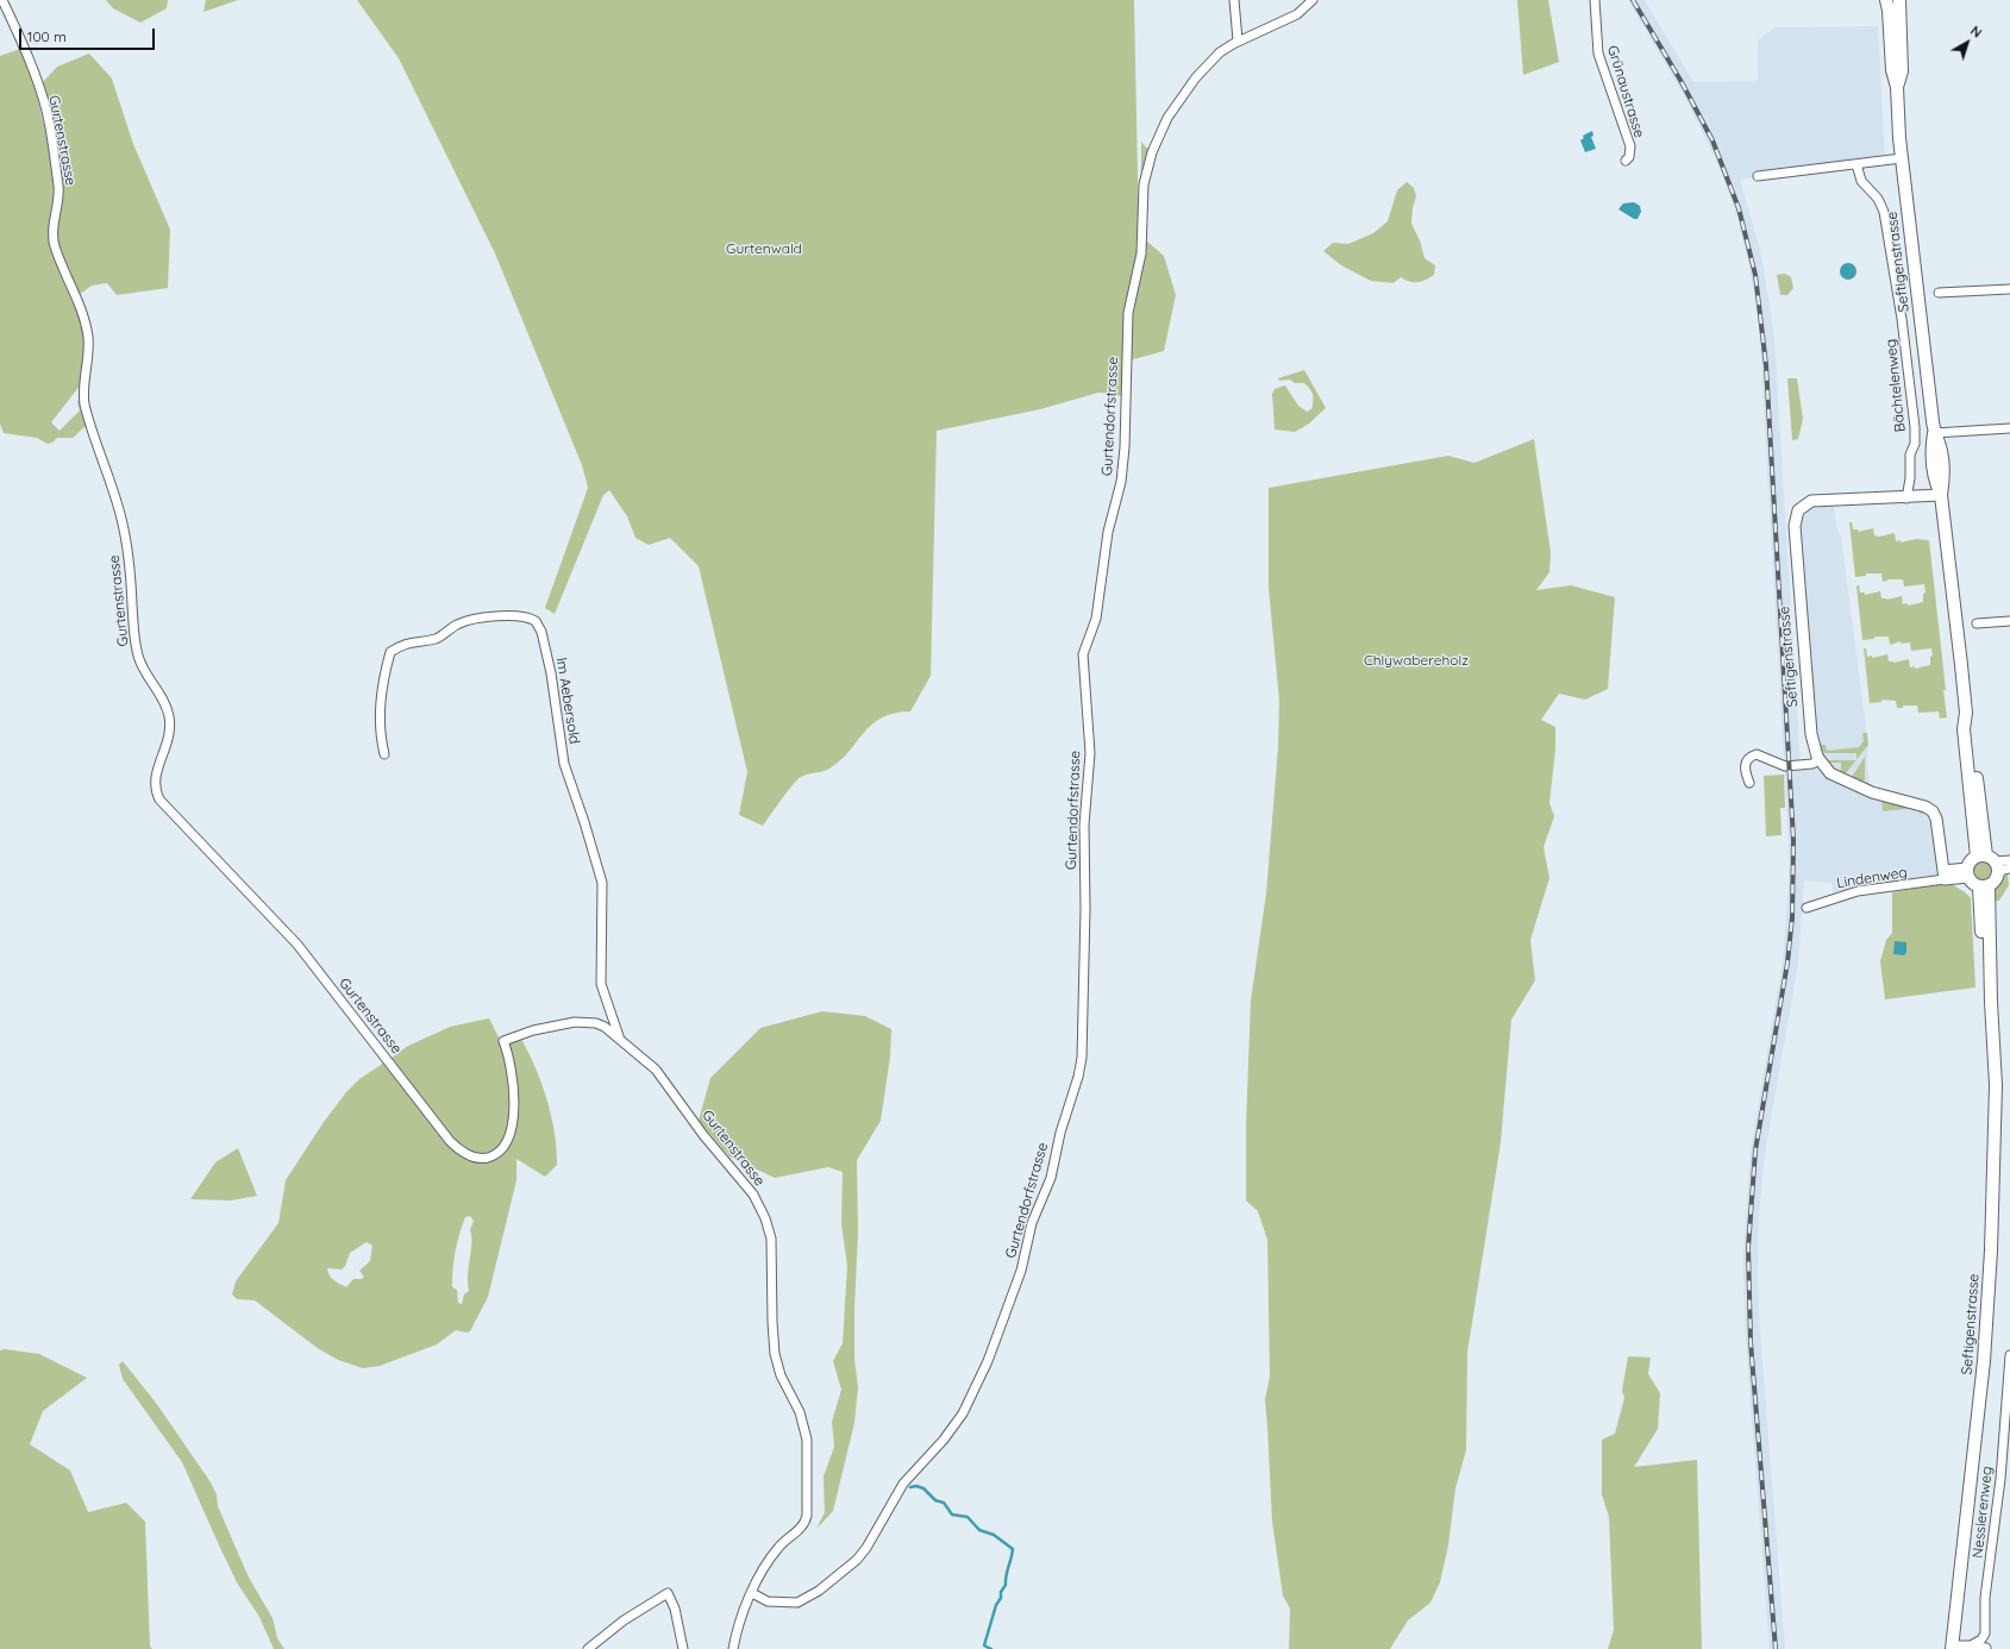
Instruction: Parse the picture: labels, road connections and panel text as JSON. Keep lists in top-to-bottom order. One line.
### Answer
{"streets":{"main road":["Seftigenstrasse"],"street":["Grünaustrasse","Gurtenstrasse","Bächtelenweg","Gurtendorfstrasse","Im Aebersold","Lindenweg","Nesslerenweg"]},"crossings":[["Gurtenstrasse","Gurtendorfstrasse"],["Gurtenstrasse","Im Aebersold"],["Seftigenstrasse","Bächtelenweg"]],"parks":["Gurtenwald","Chlywabereholz"],"scale_bar":"100 m","north":"top right"}
